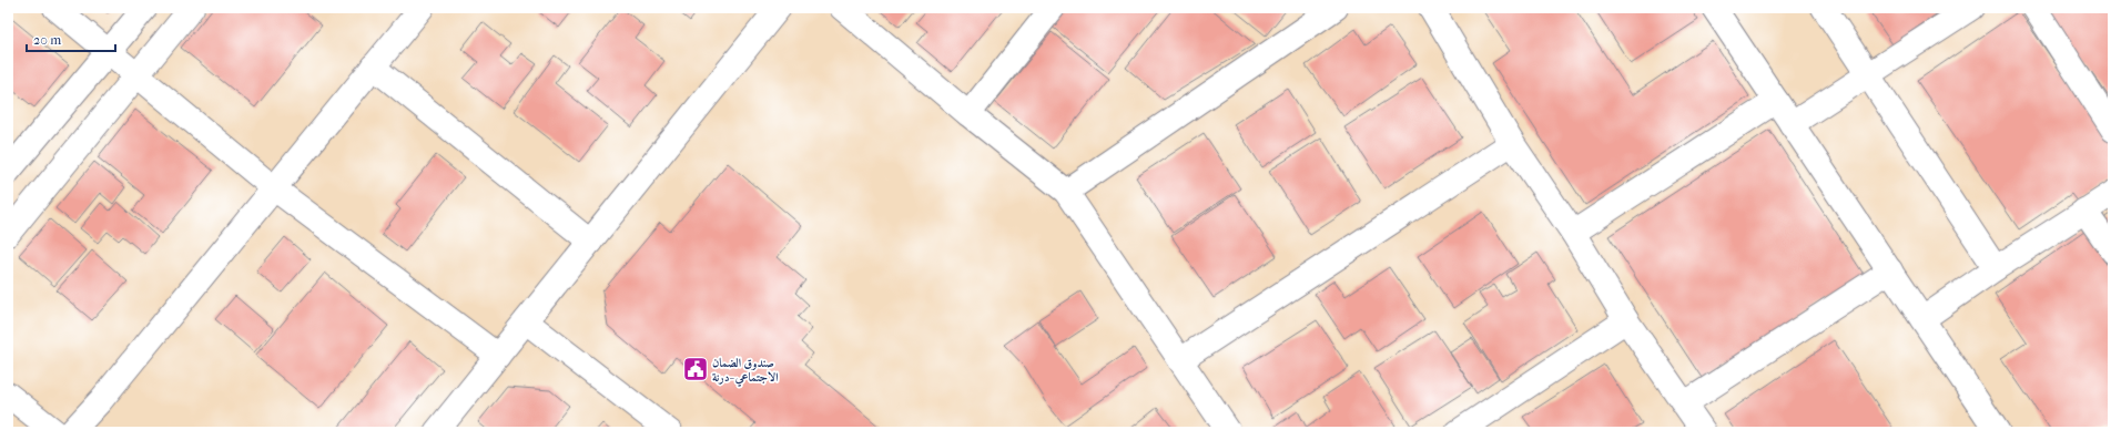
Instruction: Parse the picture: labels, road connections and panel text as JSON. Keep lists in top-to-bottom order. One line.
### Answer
{"places":{"public building":["صندوق الضمان الاجتماعي -درنة"]},"scale_bar":"20 m"}
